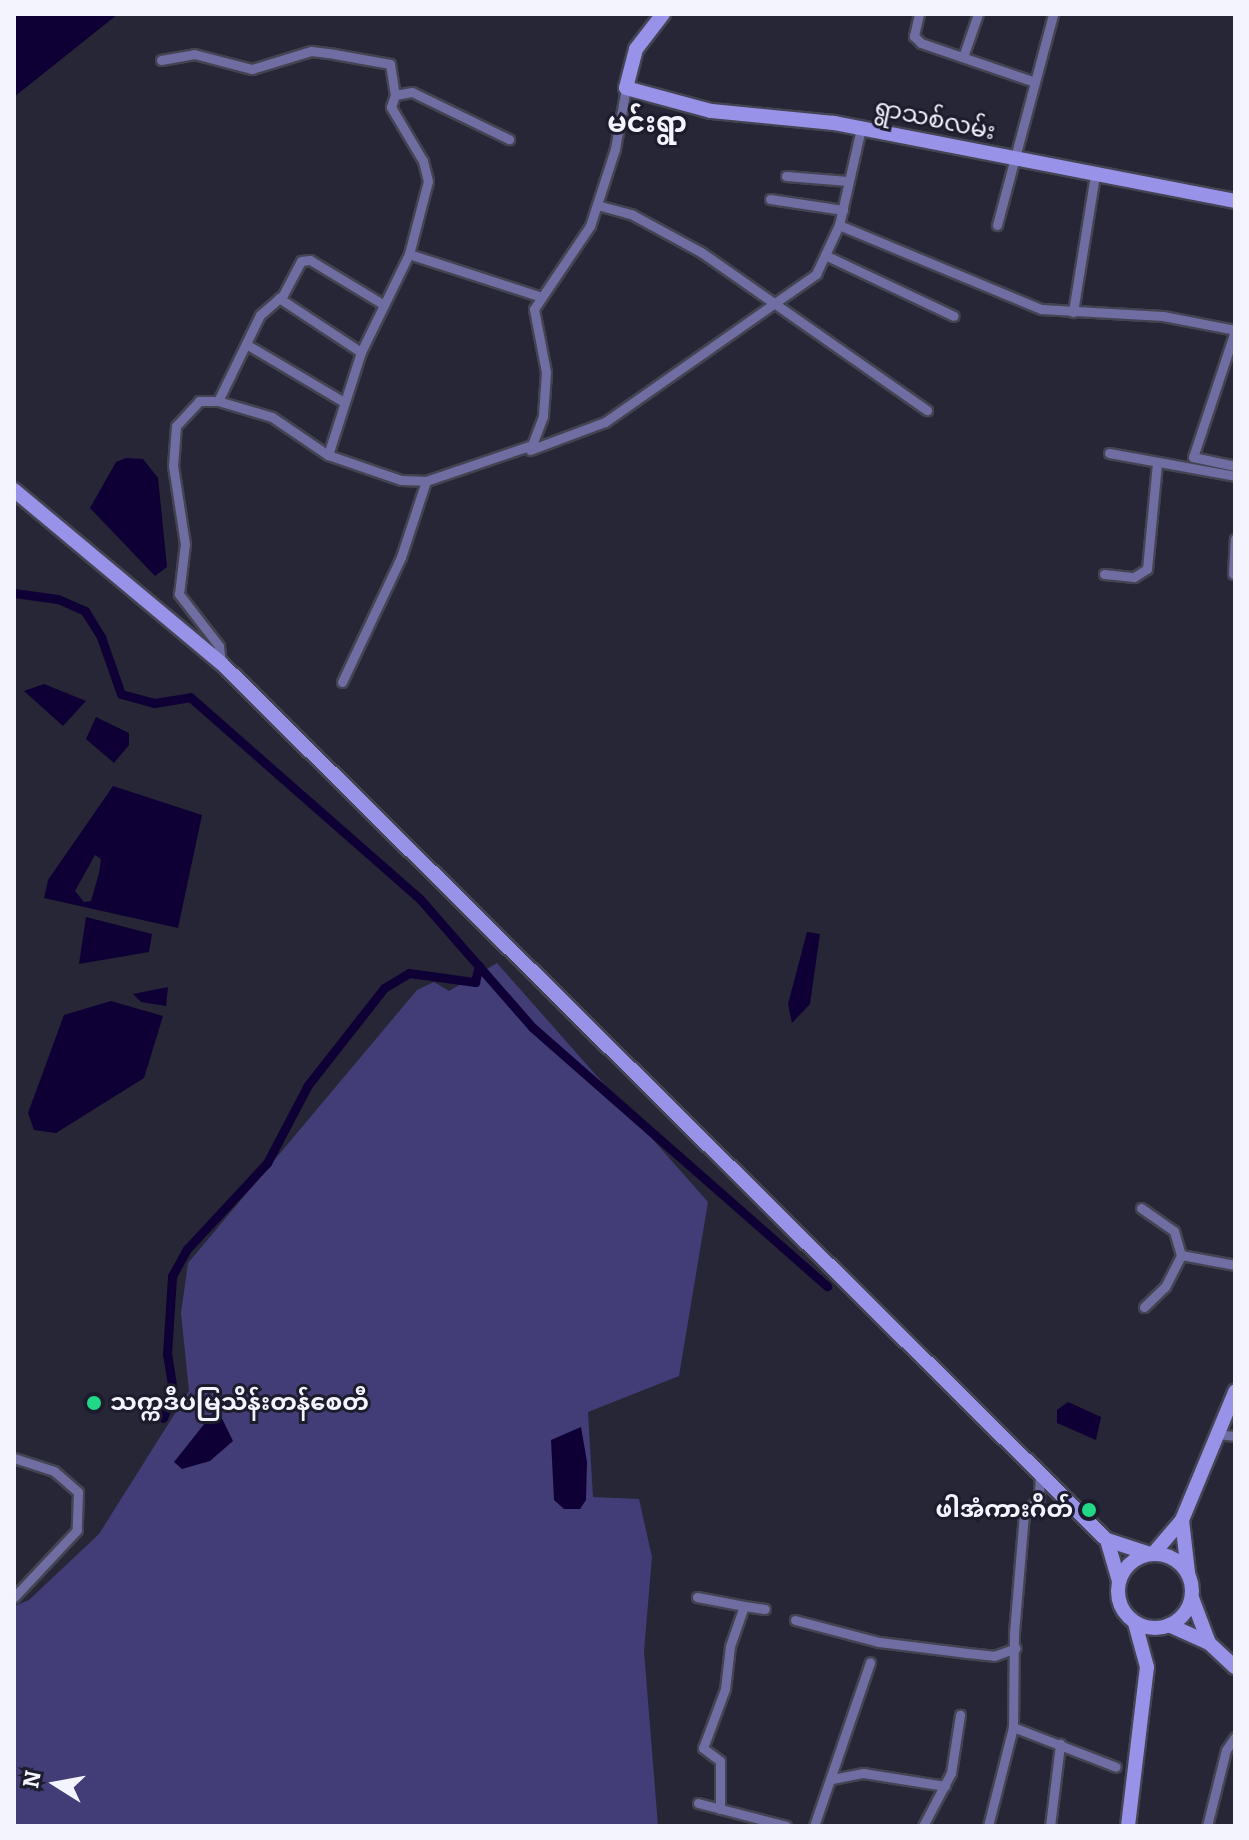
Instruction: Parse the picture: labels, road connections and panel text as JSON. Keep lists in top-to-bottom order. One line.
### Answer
{"streets":{"main road":["ရွာသစ်လမ်း"]},"districts":["မင်းရွာ"],"places":["သက္ကဒီပမြသိန်းတန်စေတီ","ဖါအံကားဂိတ်"],"north":"left"}
